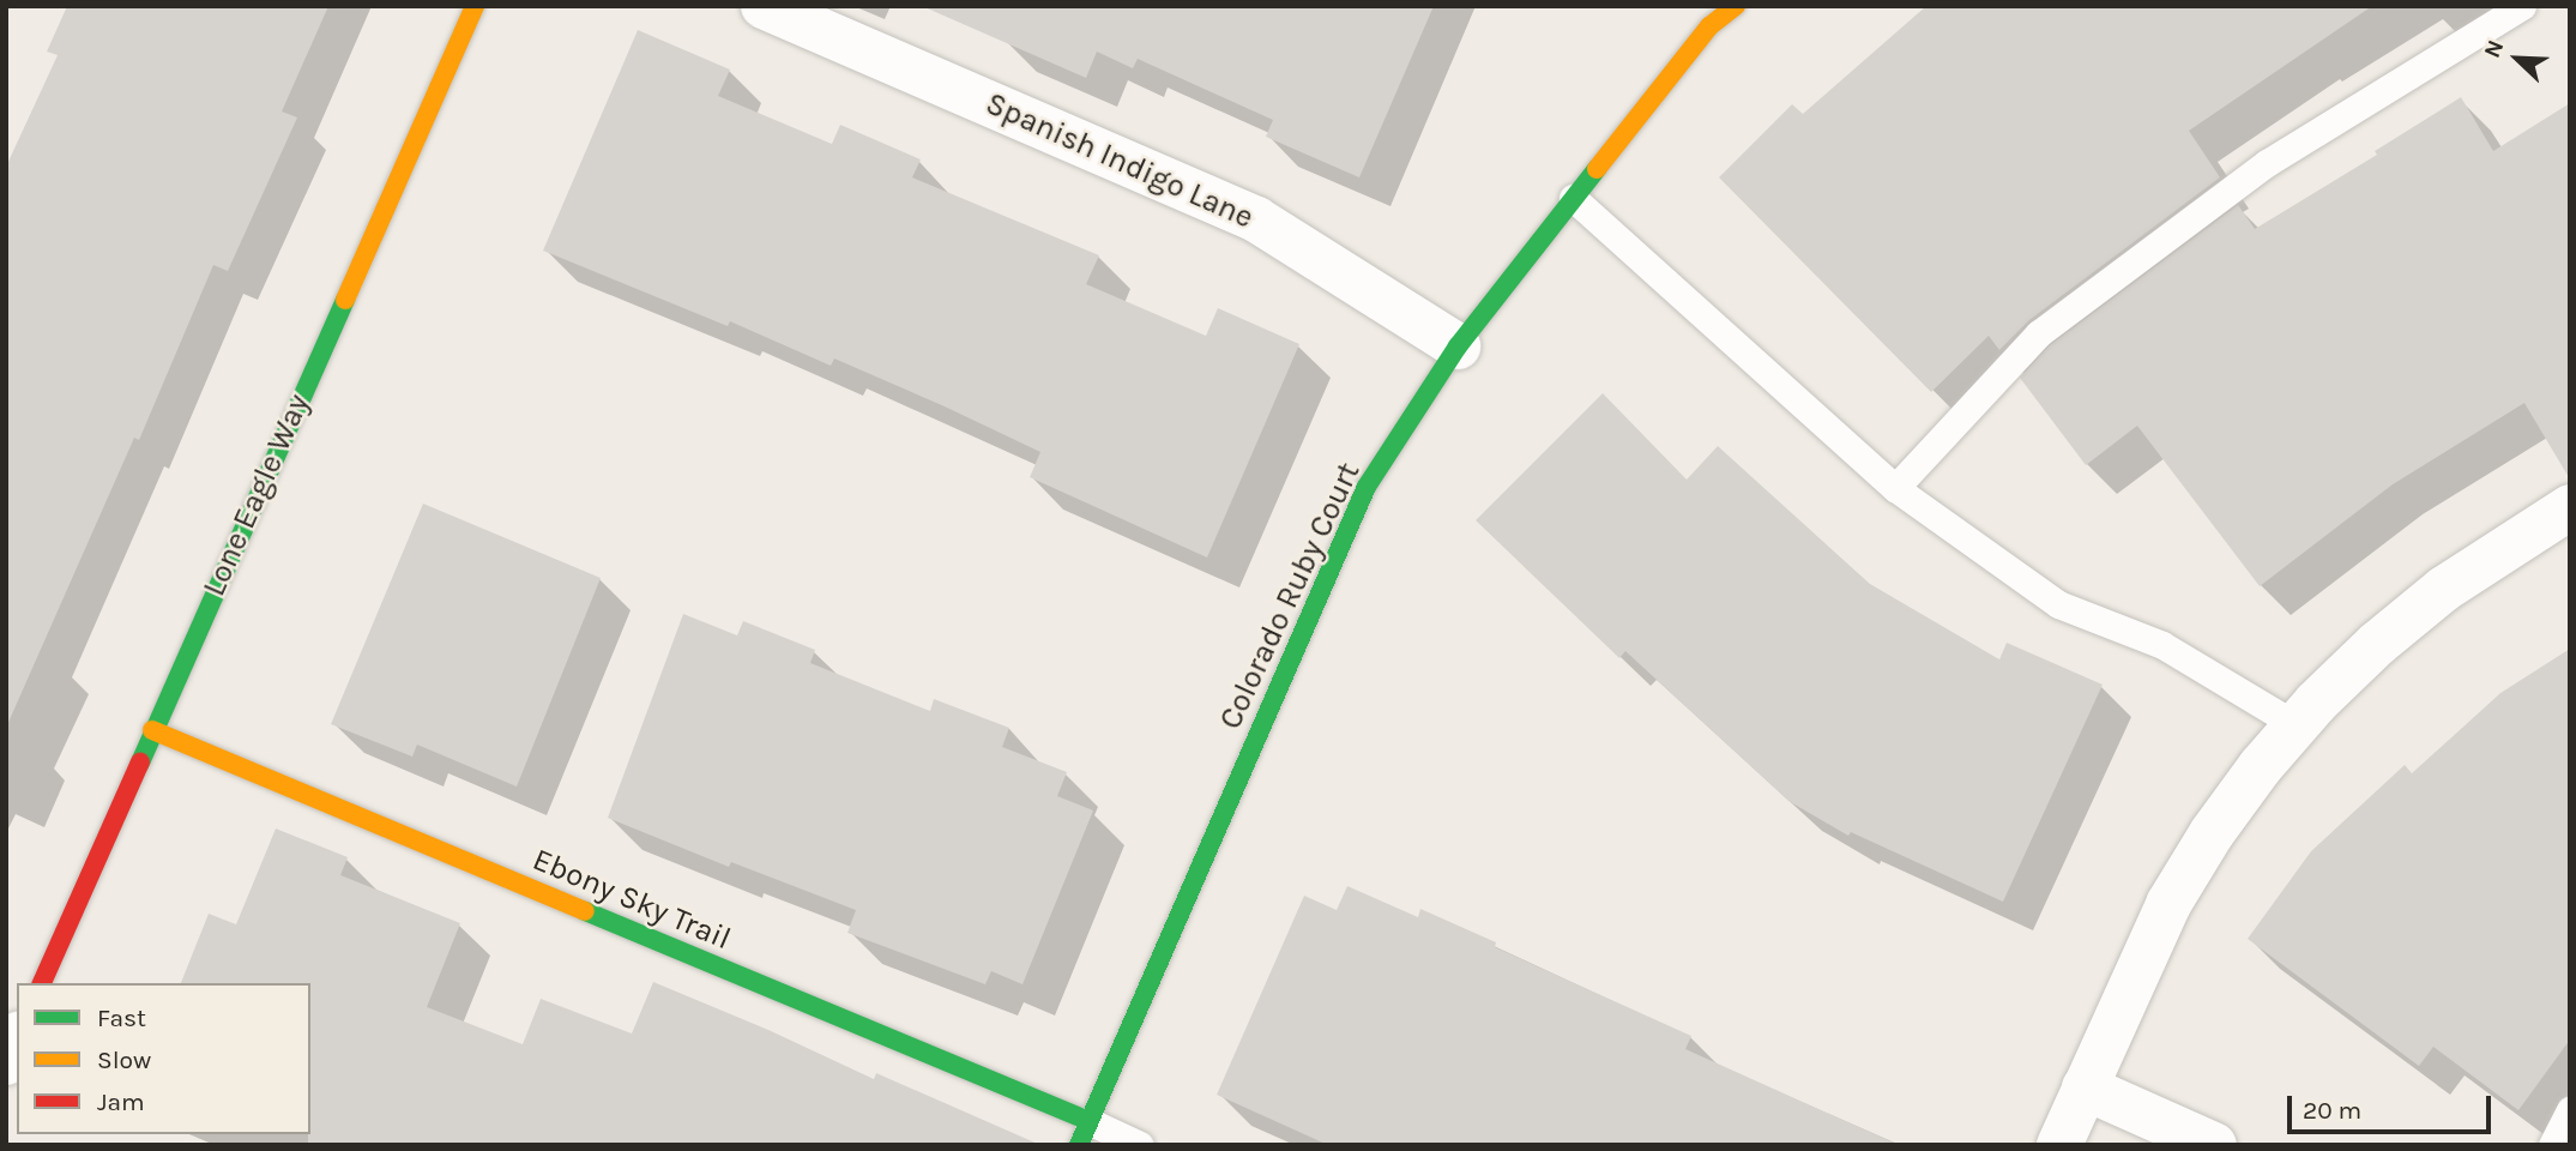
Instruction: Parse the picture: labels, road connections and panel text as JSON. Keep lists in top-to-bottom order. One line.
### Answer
{"streets":{"street":["Spanish Indigo Lane","Lone Eagle Way","Colorado Ruby Court","Ebony Sky Trail"]},"crossings":[["Spanish Indigo Lane","Colorado Ruby Court"],["Lone Eagle Way","Ebony Sky Trail"],["Colorado Ruby Court","Ebony Sky Trail"]],"legend":["Fast","Slow","Jam"],"scale_bar":"20 m","north":"top left"}
